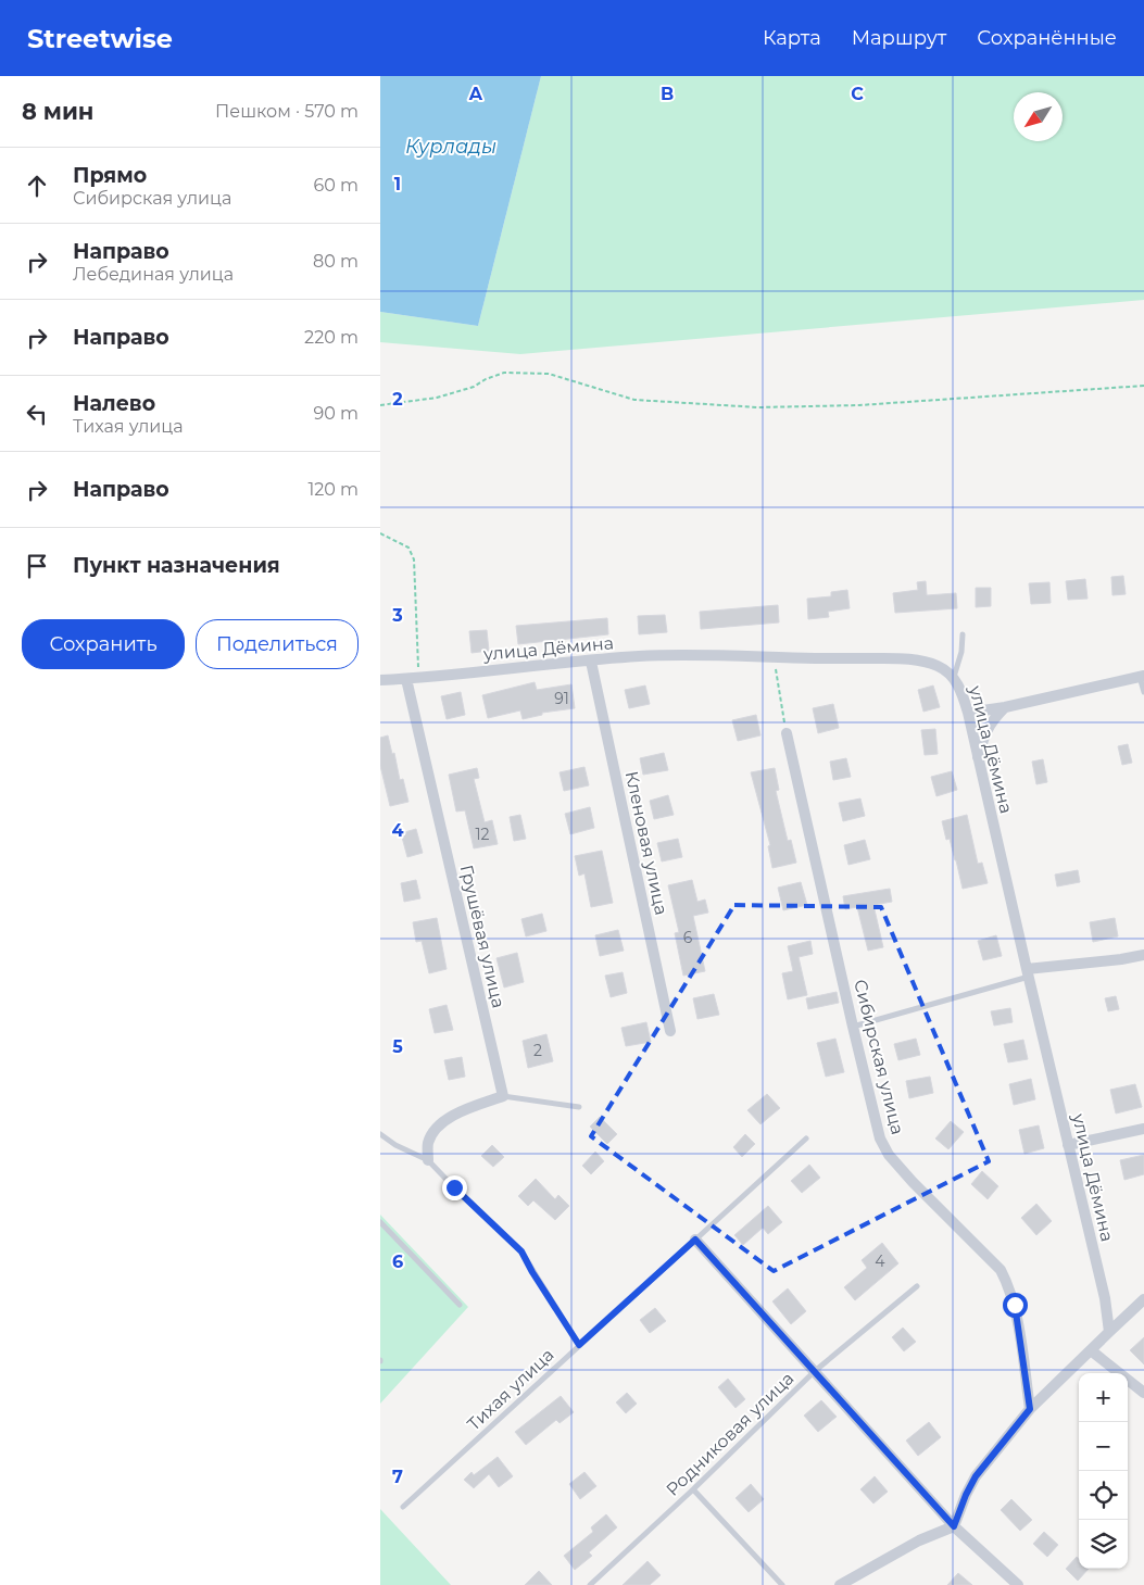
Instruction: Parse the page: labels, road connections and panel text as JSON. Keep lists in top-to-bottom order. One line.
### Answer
{"streets":{"street":["улица Дёмина","Кленовая улица","Грушёвая улица","Сибирская улица"],"lane":["Тихая улица","Родниковая улица"]},"crossings":[["улица Дёмина","Кленовая улица"],["улица Дёмина","Грушёвая улица"]],"water":["Курлады"],"house_numbers":["91","12","6","2","4"],"north":"bottom left","page":{"header":"Streetwise","nav":["Карта","Маршрут","Сохранённые"],"heading":["8 мин","Пешком · 570 m"],"list":[["Прямо","Сибирская улица","60 m"],["Направо","Лебединая улица","80 m"],["Направо","220 m"],["Налево","Тихая улица","90 m"],["Направо","120 m"],"Пункт назначения"],"buttons":["Сохранить","Поделиться"],"map_buttons":["+","−"]},"grid":{"columns":["A","B","C"],"rows":["1","2","3","4","5","6","7"]}}
